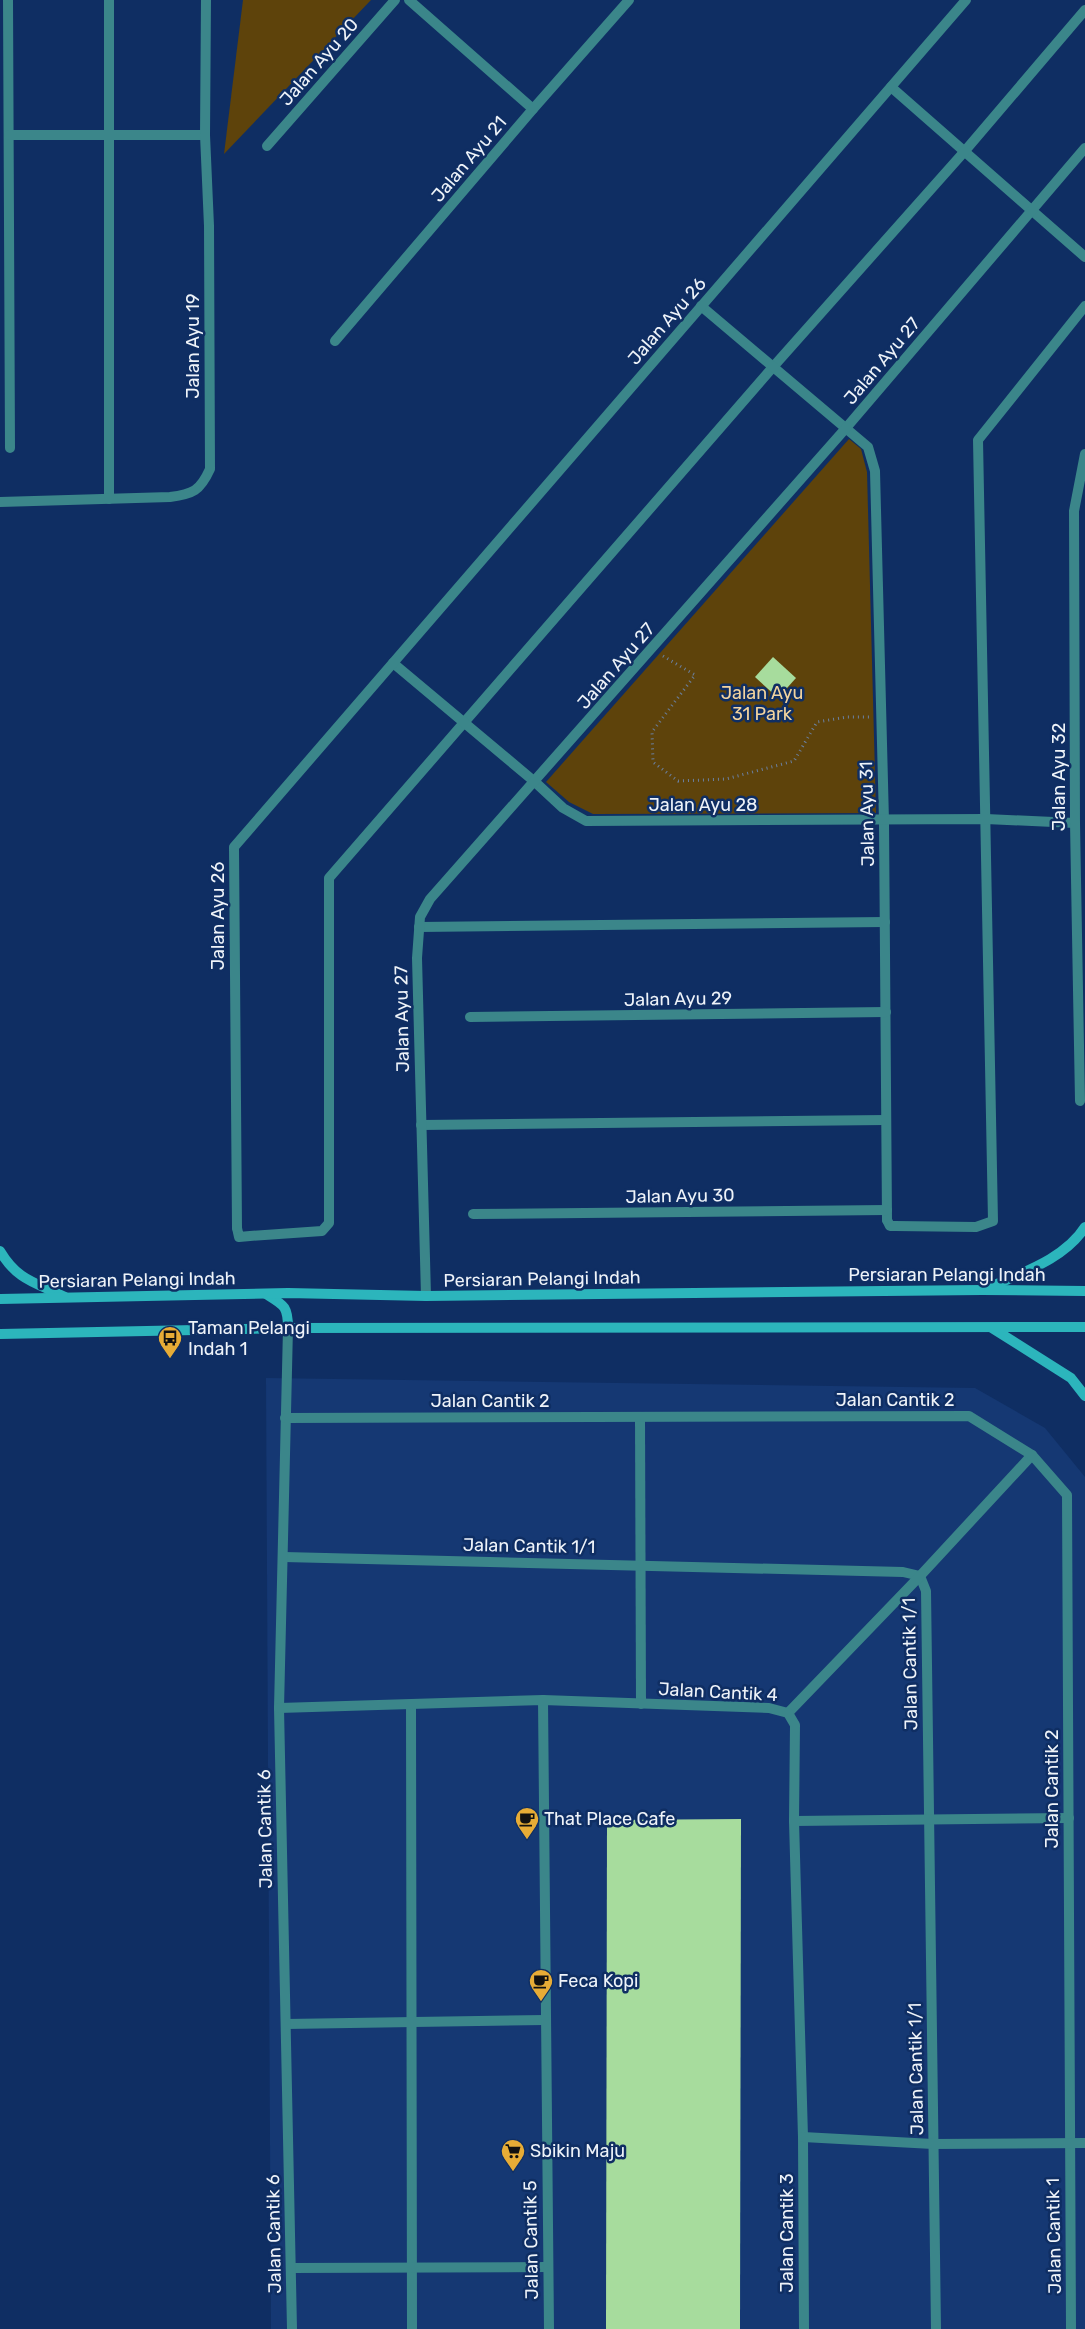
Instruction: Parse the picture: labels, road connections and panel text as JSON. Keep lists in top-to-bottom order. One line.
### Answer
{"streets":{"main road":["Persiaran Pelangi Indah"],"street":["Jalan Ayu 20","Jalan Ayu 21","Jalan Ayu 26","Jalan Ayu 19","Jalan Ayu 27","Jalan Ayu 32","Jalan Ayu 28","Jalan Ayu 31","Jalan Ayu 29","Jalan Ayu 30","Jalan Cantik 2","Jalan Cantik 1/1","Jalan Cantik 4","Jalan Cantik 6","Jalan Cantik 3","Jalan Cantik 1","Jalan Cantik 5"]},"crossings":[["Jalan Ayu 26","Jalan Ayu 31"],["Jalan Ayu 27","Jalan Ayu 28"],["Jalan Ayu 27","Jalan Ayu 31"],["Jalan Ayu 27","Persiaran Pelangi Indah"],["Jalan Ayu 32","Jalan Ayu 28"],["Jalan Ayu 28","Jalan Ayu 31"],["Jalan Ayu 28","Jalan Ayu 30"],["Jalan Ayu 31","Jalan Ayu 29"],["Jalan Ayu 31","Jalan Ayu 30"],["Jalan Cantik 2","Jalan Cantik 6"],["Jalan Cantik 2","Jalan Cantik 1"],["Jalan Cantik 1/1","Jalan Cantik 6"],["Jalan Cantik 4","Jalan Cantik 6"],["Jalan Cantik 4","Jalan Cantik 3"],["Jalan Cantik 4","Jalan Cantik 5"]],"parks":["Jalan Ayu 31 Park"],"places":{"bus stop":["Taman Pelangi Indah 1"],"cafe":["That Place Cafe","Feca Kopi"],"supermarket":["Sbikin Maju"]}}
